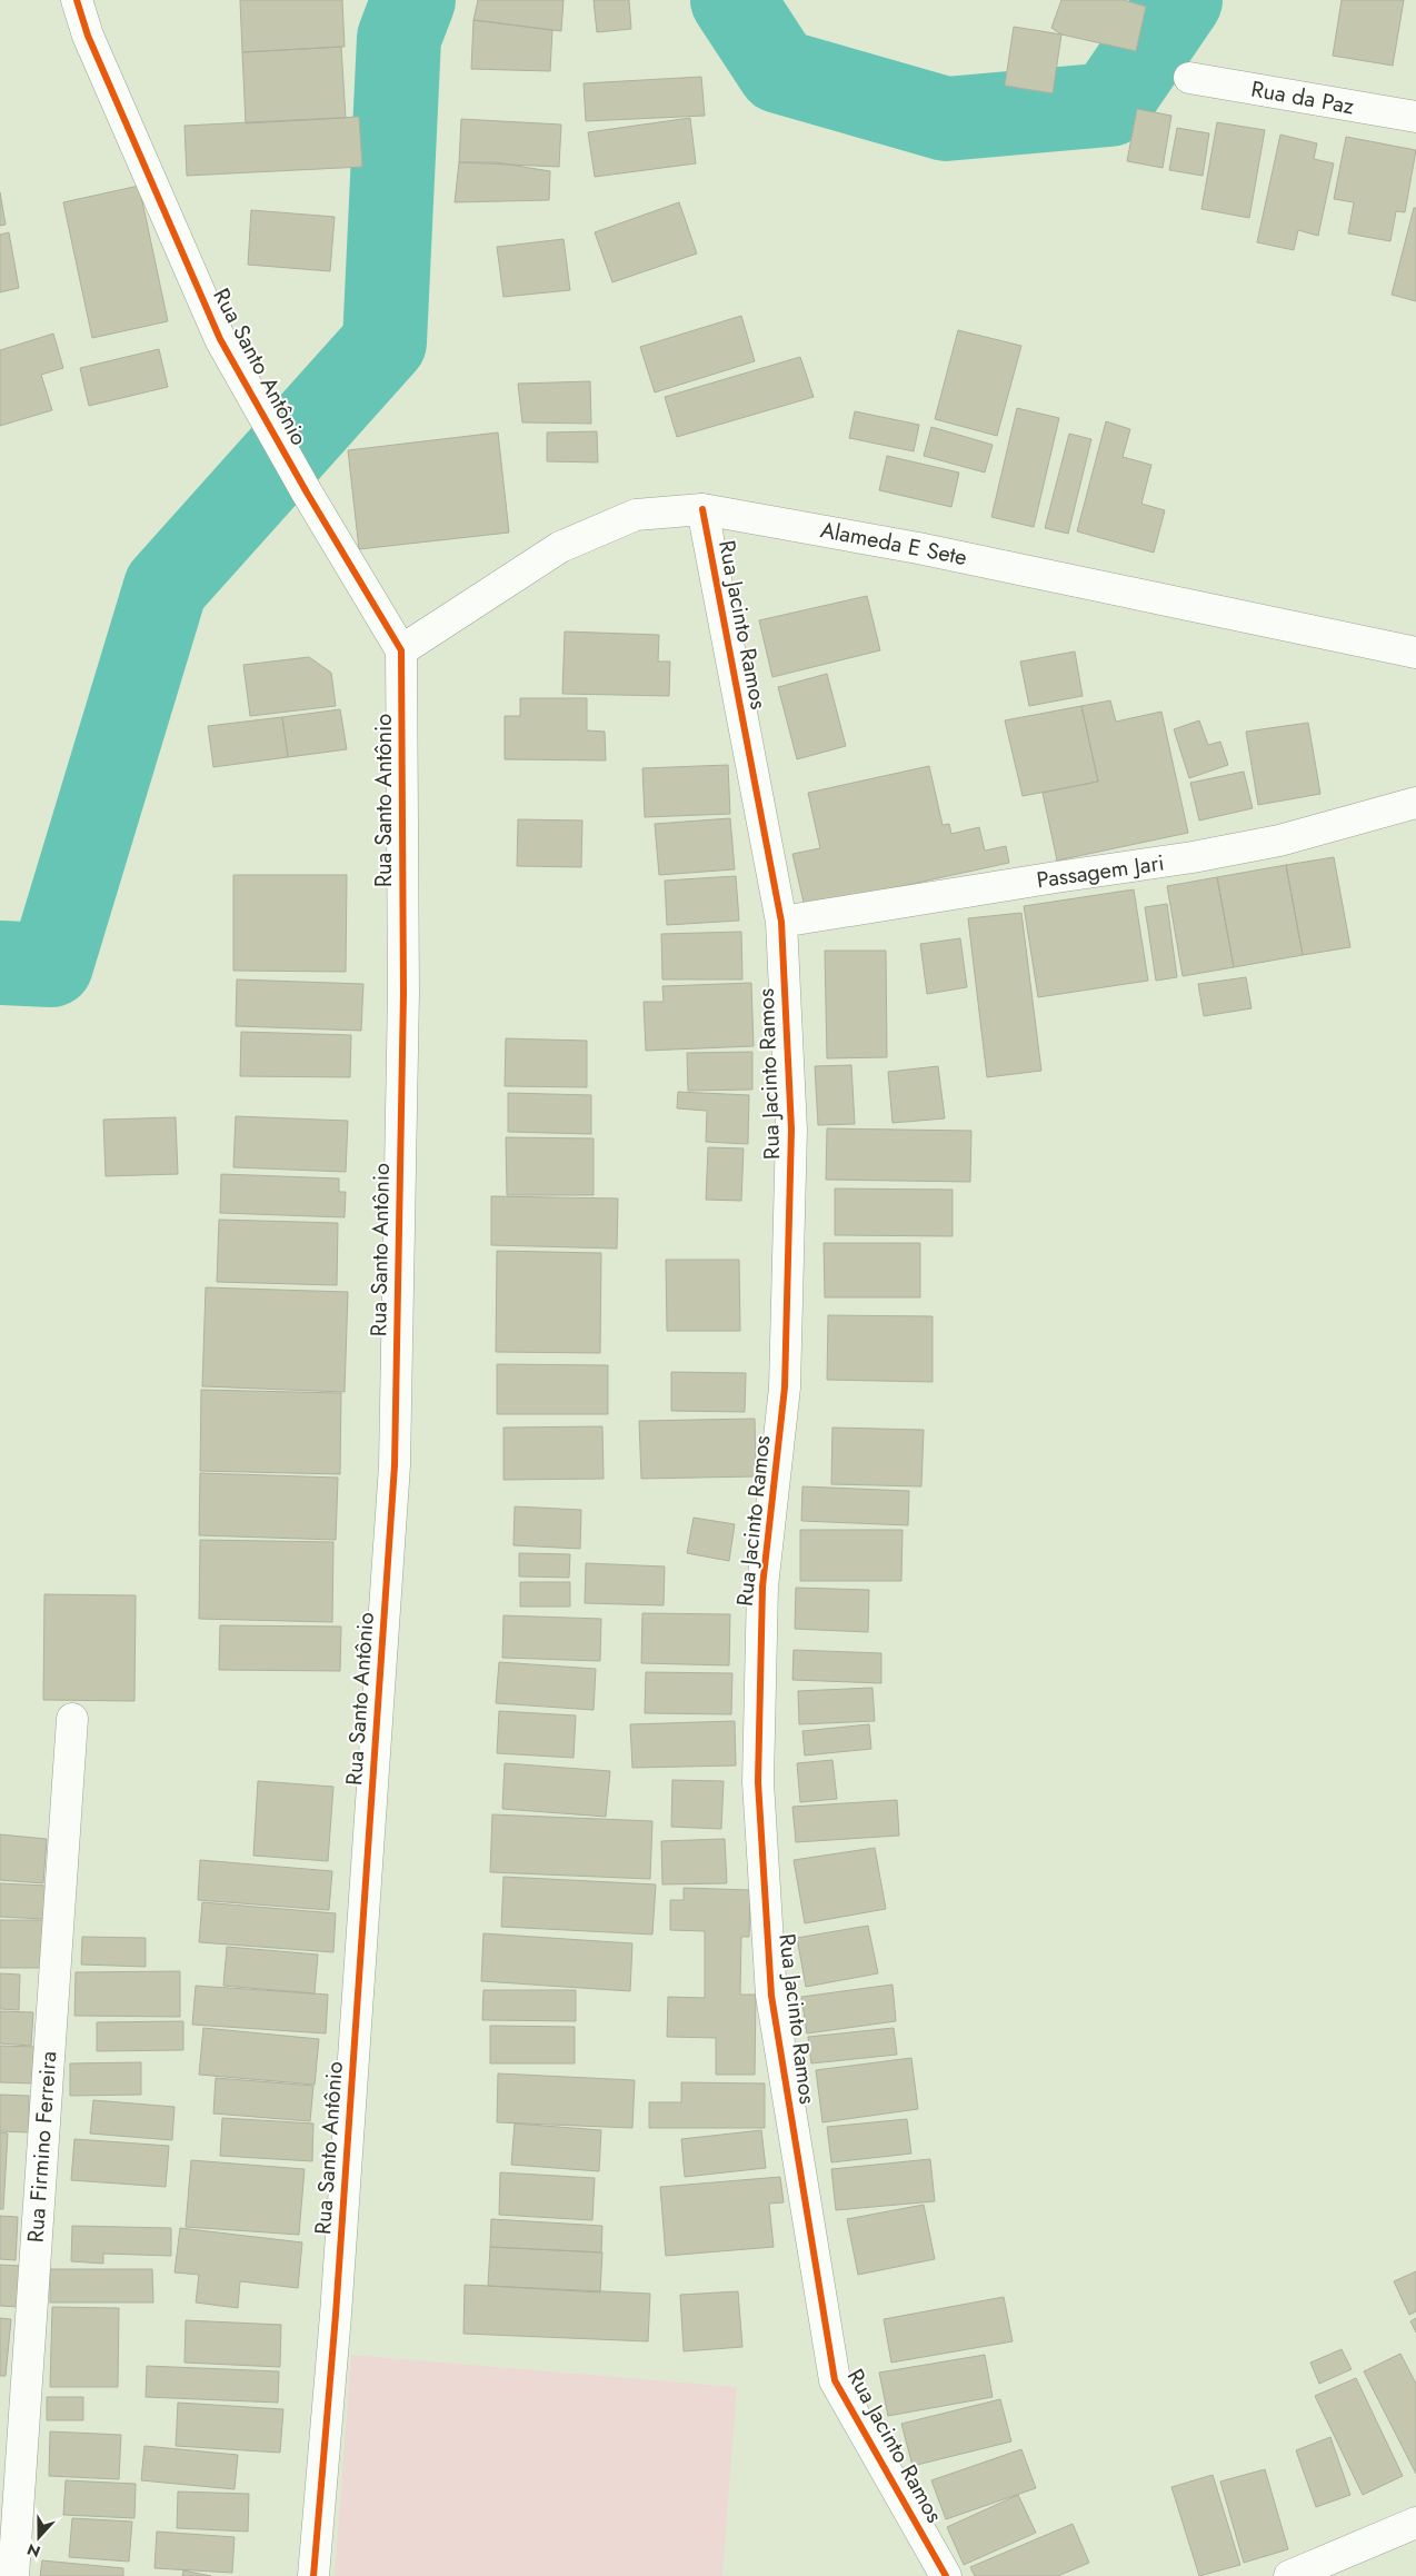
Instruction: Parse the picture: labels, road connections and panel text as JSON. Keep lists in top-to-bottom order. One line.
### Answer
{"streets":{"street":["Rua da Paz","Rua Santo Antônio","Alameda E Sete","Rua Jacinto Ramos","Passagem Jari","Rua Firmino Ferreira"]},"crossings":[["Rua Santo Antônio","Alameda E Sete"],["Alameda E Sete","Rua Jacinto Ramos"],["Rua Jacinto Ramos","Passagem Jari"]],"north":"bottom"}
